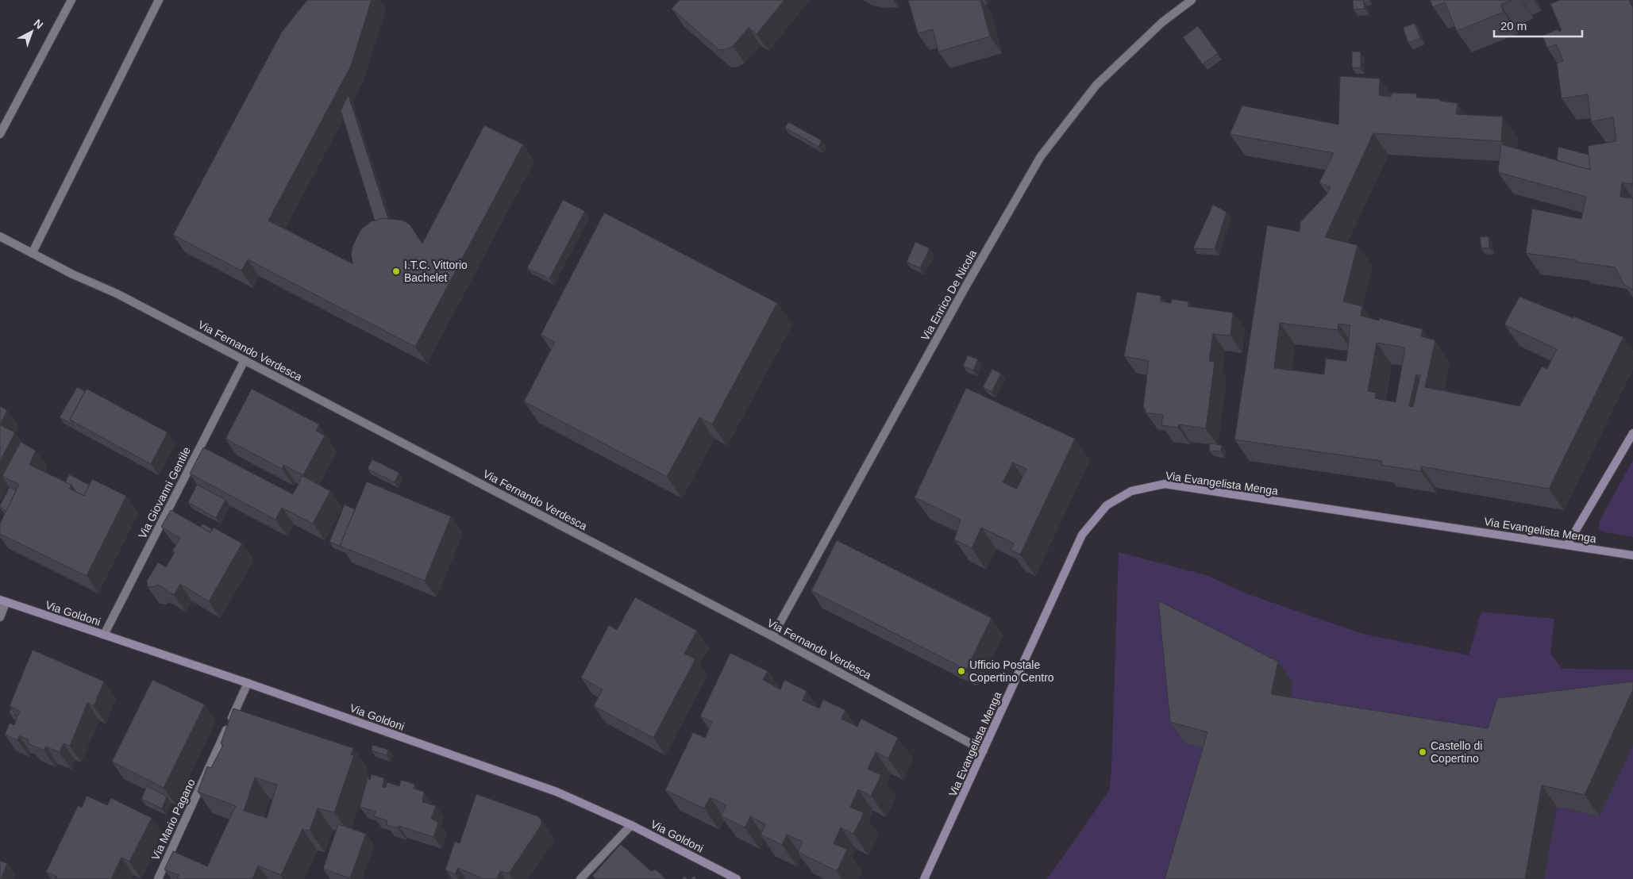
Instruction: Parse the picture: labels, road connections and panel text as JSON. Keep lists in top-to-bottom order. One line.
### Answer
{"streets":{"street":["Via Enrico De Nicola","Via Fernando Verdesca","Via Evangelista Menga","Via Giovanni Gentile","Via Goldoni","Via Mario Pagano"]},"crossings":[["Via Enrico De Nicola","Via Fernando Verdesca"],["Via Fernando Verdesca","Via Evangelista Menga"],["Via Fernando Verdesca","Via Giovanni Gentile"],["Via Giovanni Gentile","Via Goldoni"],["Via Goldoni","Via Mario Pagano"]],"places":["I.T.C. Vittorio Bachelet","Ufficio Postale Copertino Centro","Castello di Copertino"],"scale_bar":"20 m","north":"top right"}
